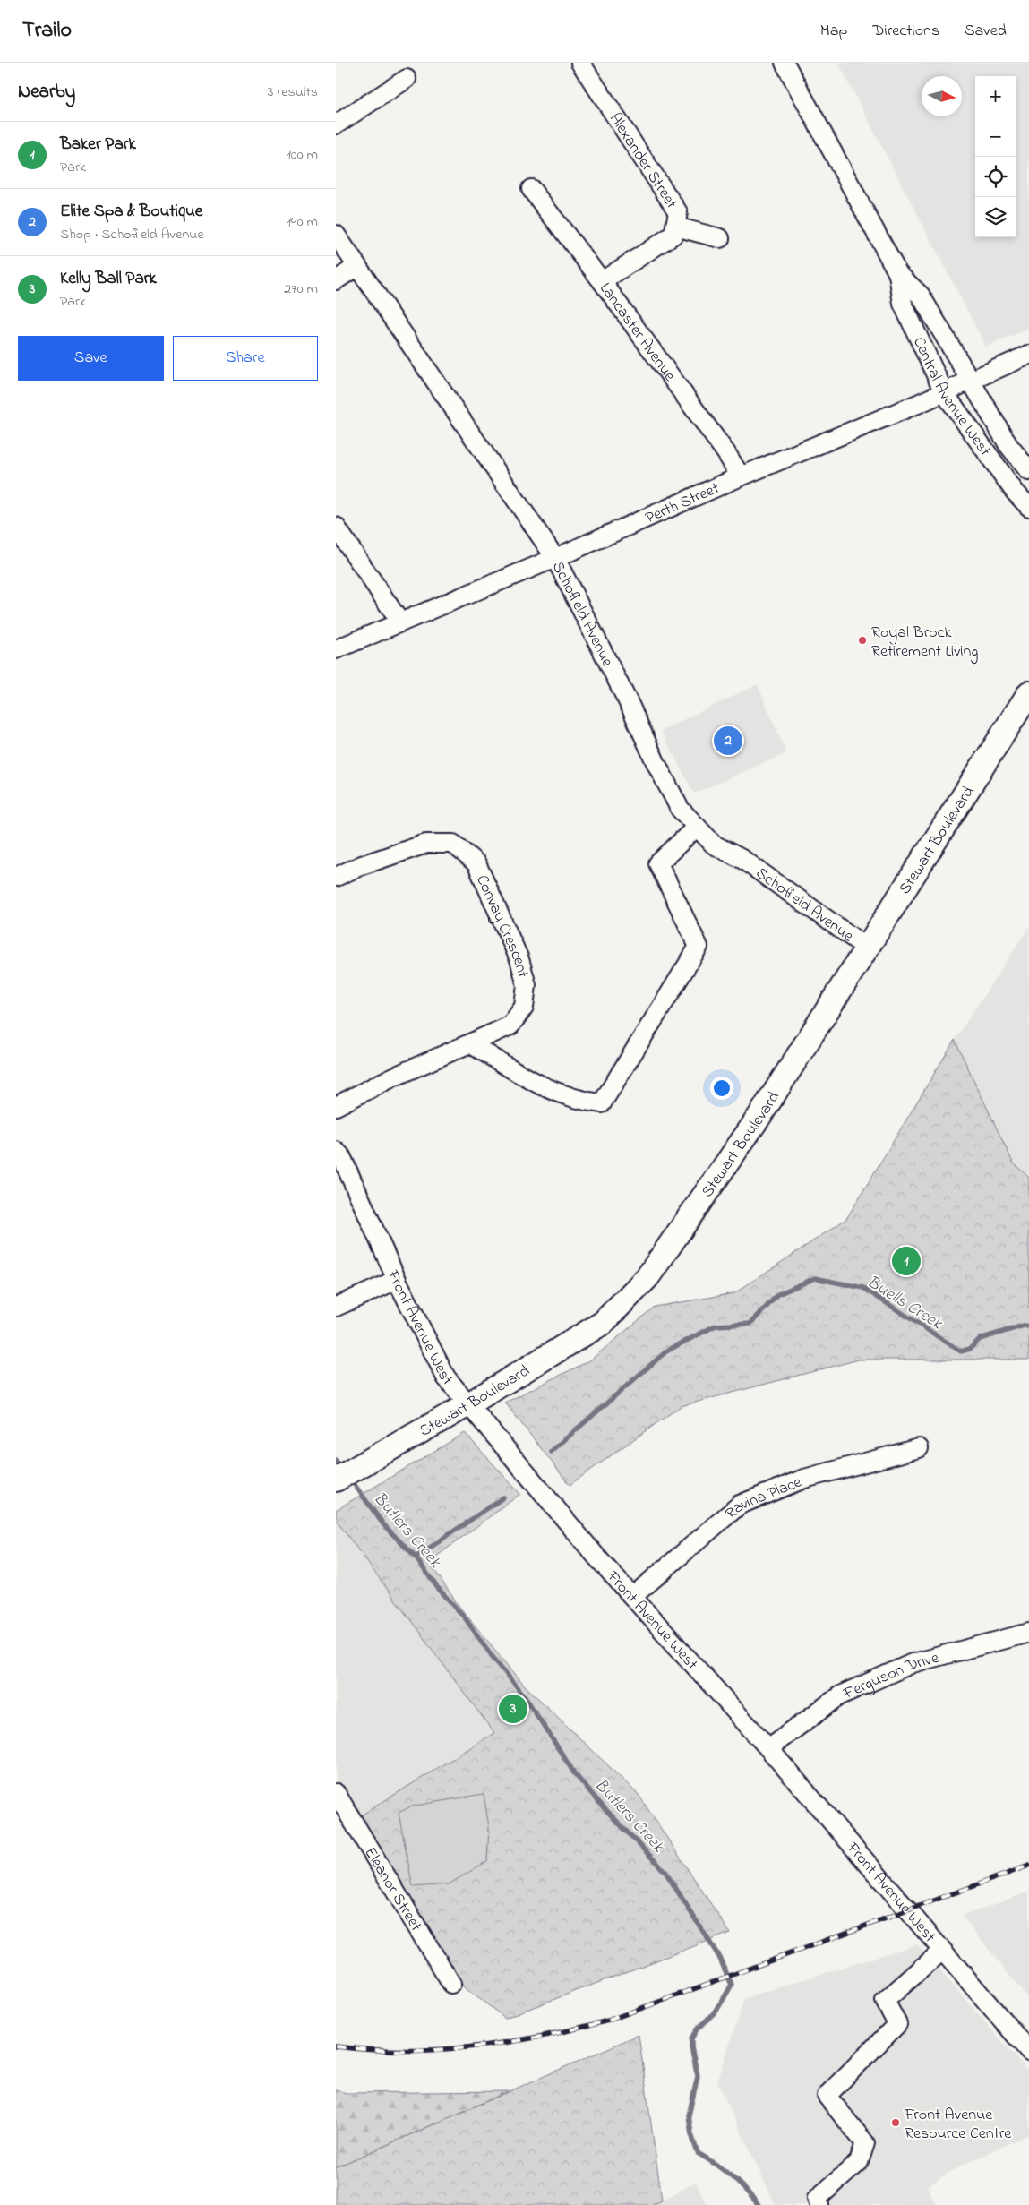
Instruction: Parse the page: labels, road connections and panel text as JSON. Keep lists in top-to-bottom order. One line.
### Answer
{"streets":{"main road":["Stewart Boulevard"],"street":["Alexander Street","Lancaster Avenue","Central Avenue West","Perth Street","Schofield Avenue","Convay Crescent","Front Avenue West","Ravina Place","Ferguson Drive","Eleanor Street"]},"crossings":[["Alexander Street","Lancaster Avenue"],["Lancaster Avenue","Perth Street"],["Central Avenue West","Perth Street"],["Perth Street","Schofield Avenue"],["Schofield Avenue","Stewart Boulevard"],["Stewart Boulevard","Front Avenue West"],["Front Avenue West","Ravina Place"],["Front Avenue West","Ferguson Drive"]],"water":["Buells Creek","Butlers Creek"],"places":["Royal Brock Retirement Living","Front Avenue Resource Centre"],"north":"right","page":{"header":"Trailo","nav":["Map","Directions","Saved"],"heading":["Nearby","3 results"],"map_buttons":["+","−"],"list":[{"mark":"1","name":"Baker Park","note":"Park","value":"100 m"},{"mark":"2","name":"Elite Spa & Boutique","note":"Shop · Schofield Avenue","value":"140 m"},{"mark":"3","name":"Kelly Ball Park","note":"Park","value":"270 m"}],"buttons":["Save","Share"],"pins":["2","1","3"]}}
